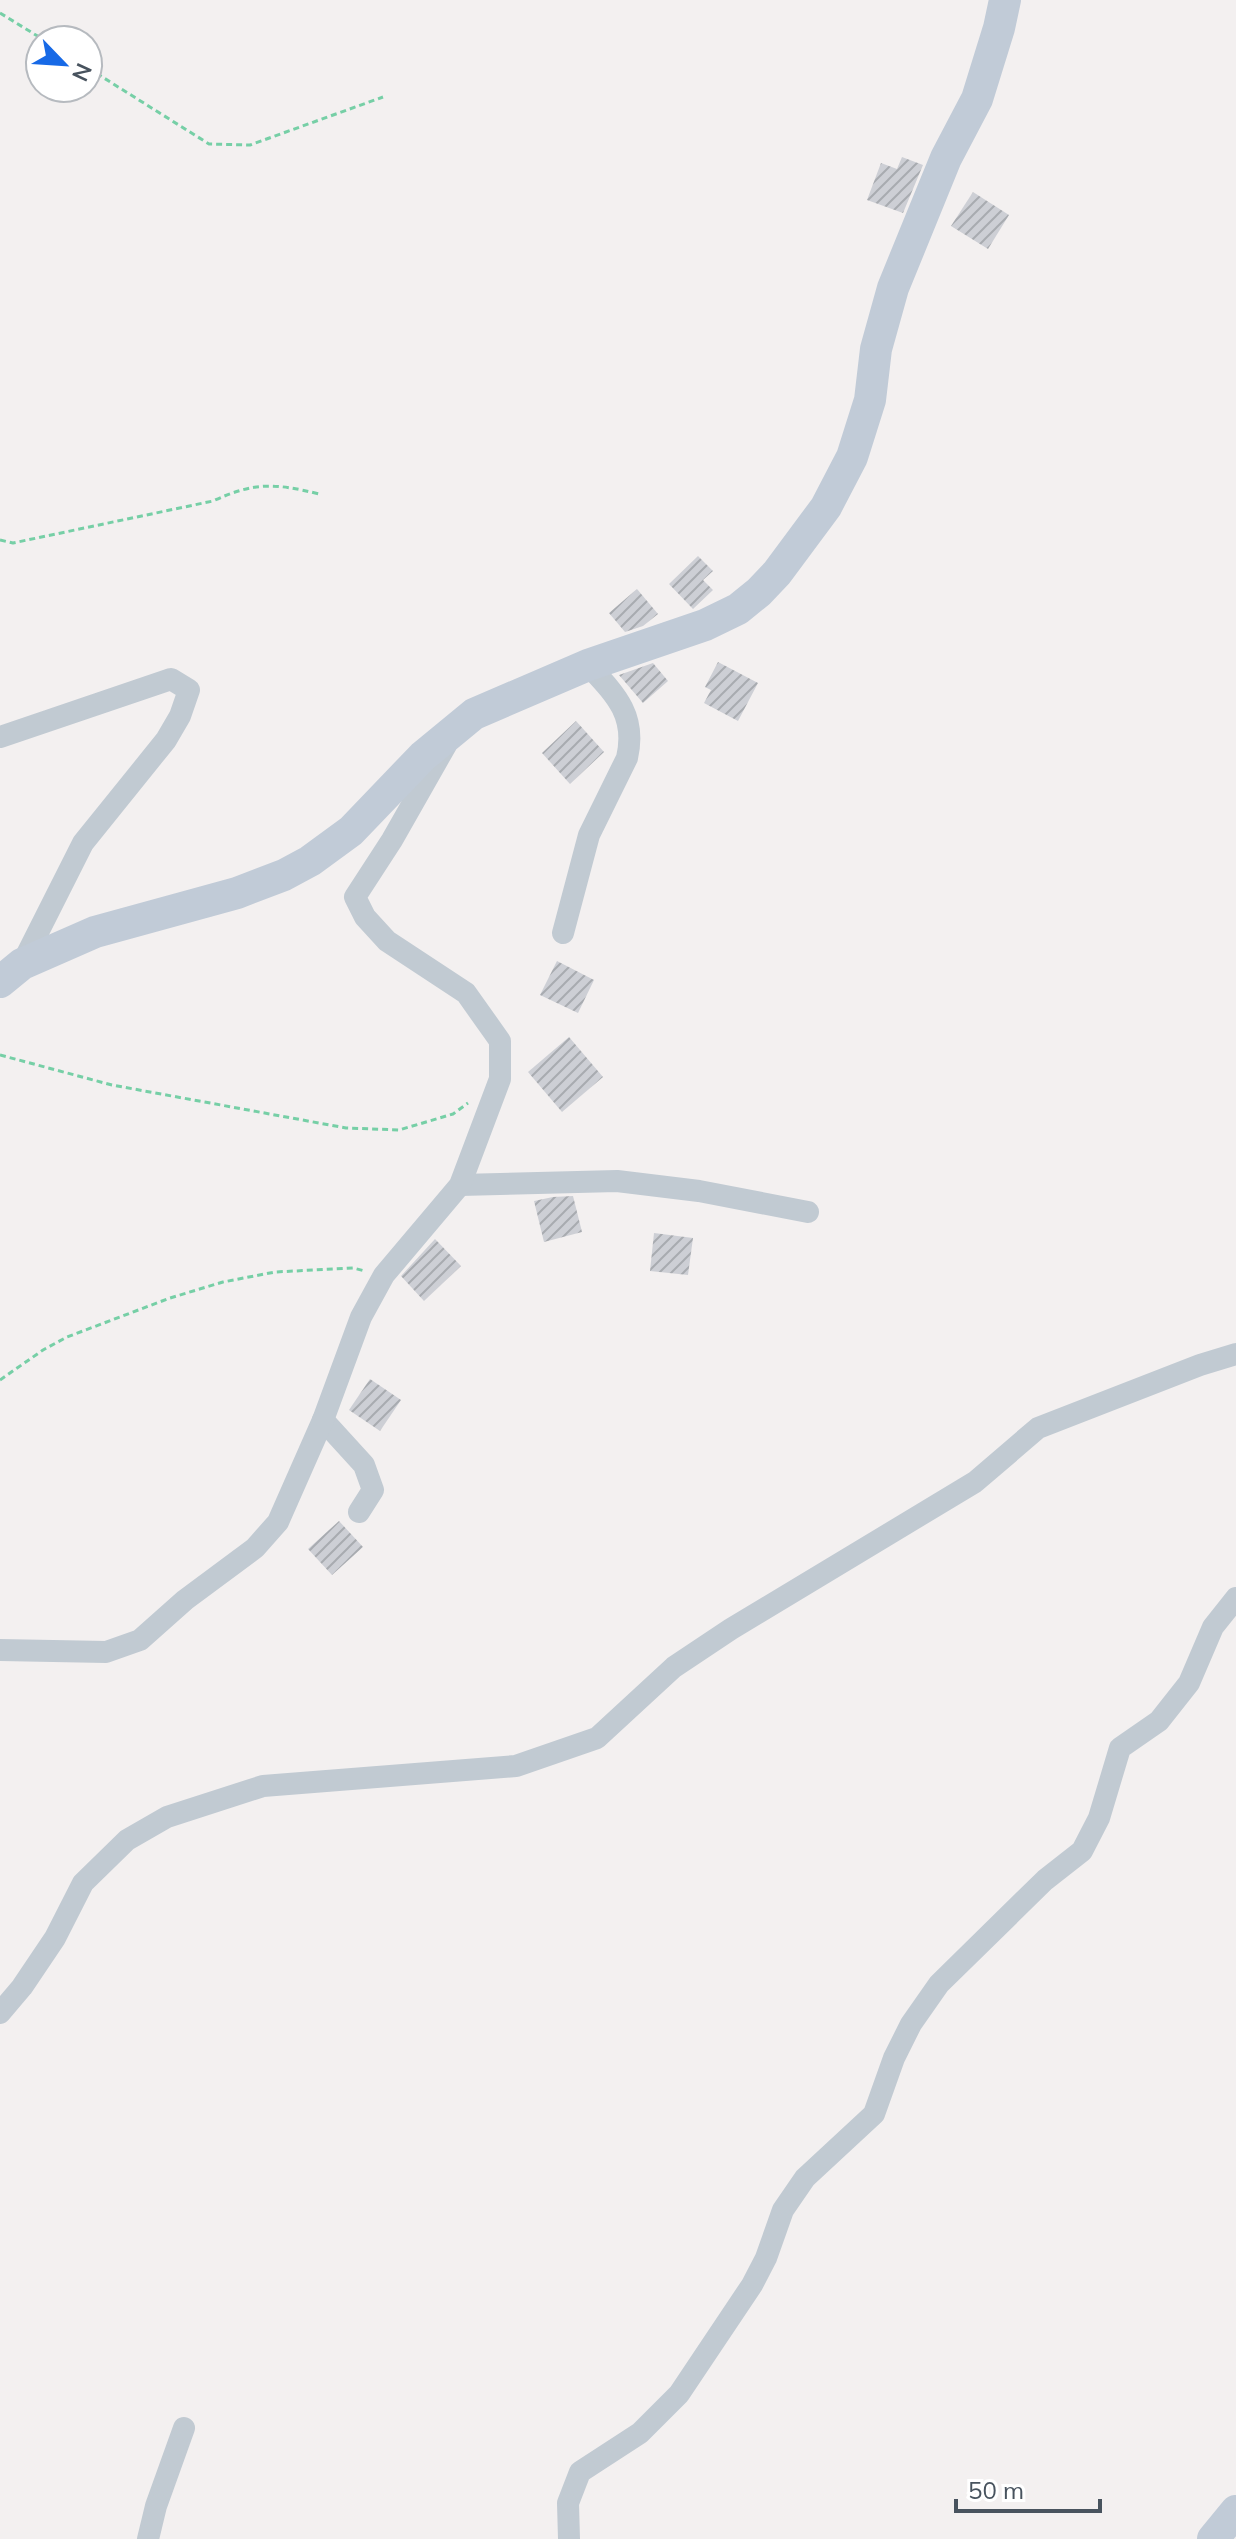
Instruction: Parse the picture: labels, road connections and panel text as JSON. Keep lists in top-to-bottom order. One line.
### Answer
{"scale_bar":"50 m","north":"bottom right"}
